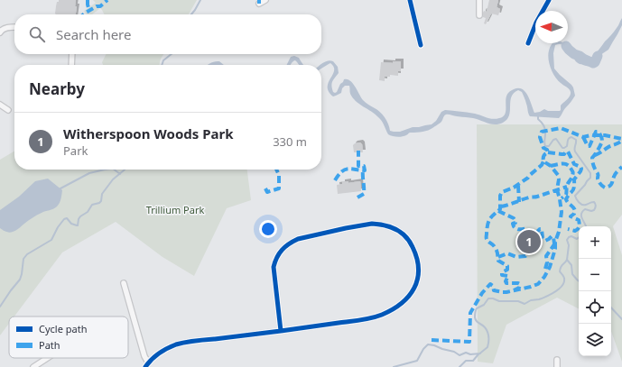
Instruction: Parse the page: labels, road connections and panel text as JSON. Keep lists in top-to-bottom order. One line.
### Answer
{"parks":["Trillium Park"],"legend":["Cycle path","Path"],"north":"left","page":{"search":"Search here","heading":"Nearby","list":[{"mark":"1","name":"Witherspoon Woods Park","note":"Park","value":"330 m"}],"map_buttons":["+","−"],"pins":"1"}}
